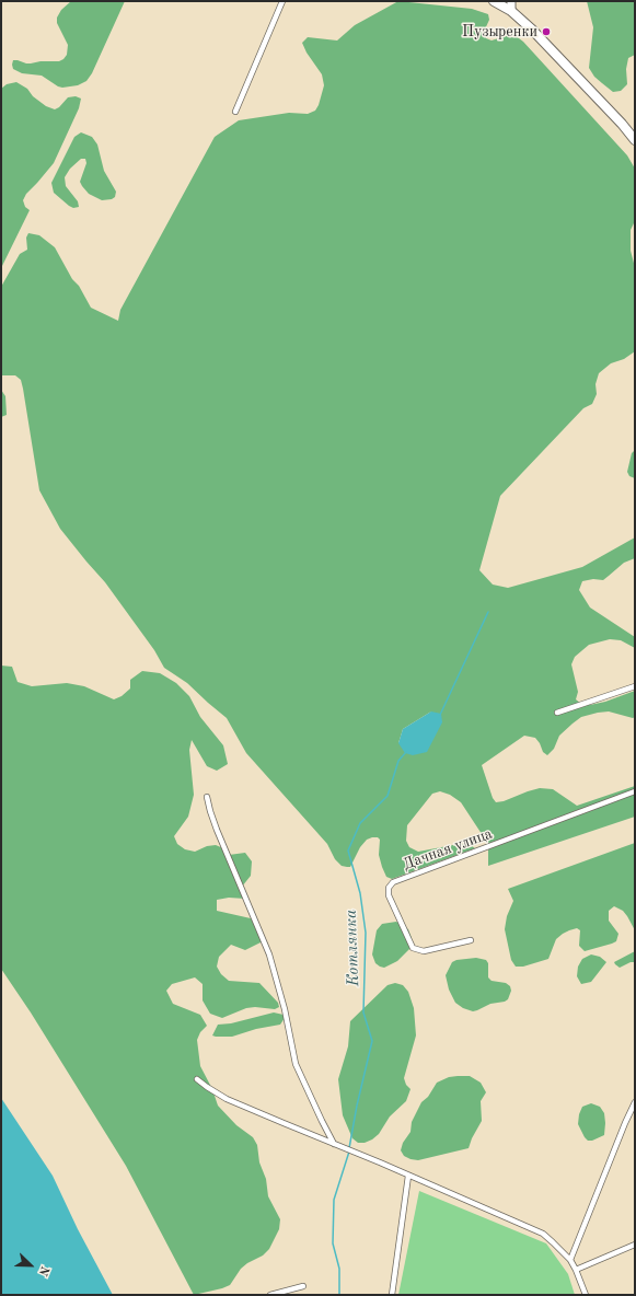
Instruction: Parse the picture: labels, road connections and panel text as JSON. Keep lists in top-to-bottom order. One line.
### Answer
{"streets":{"street":["Дачная улица"]},"water":["Котлянка"],"places":["Пузыренки"],"north":"bottom right"}
